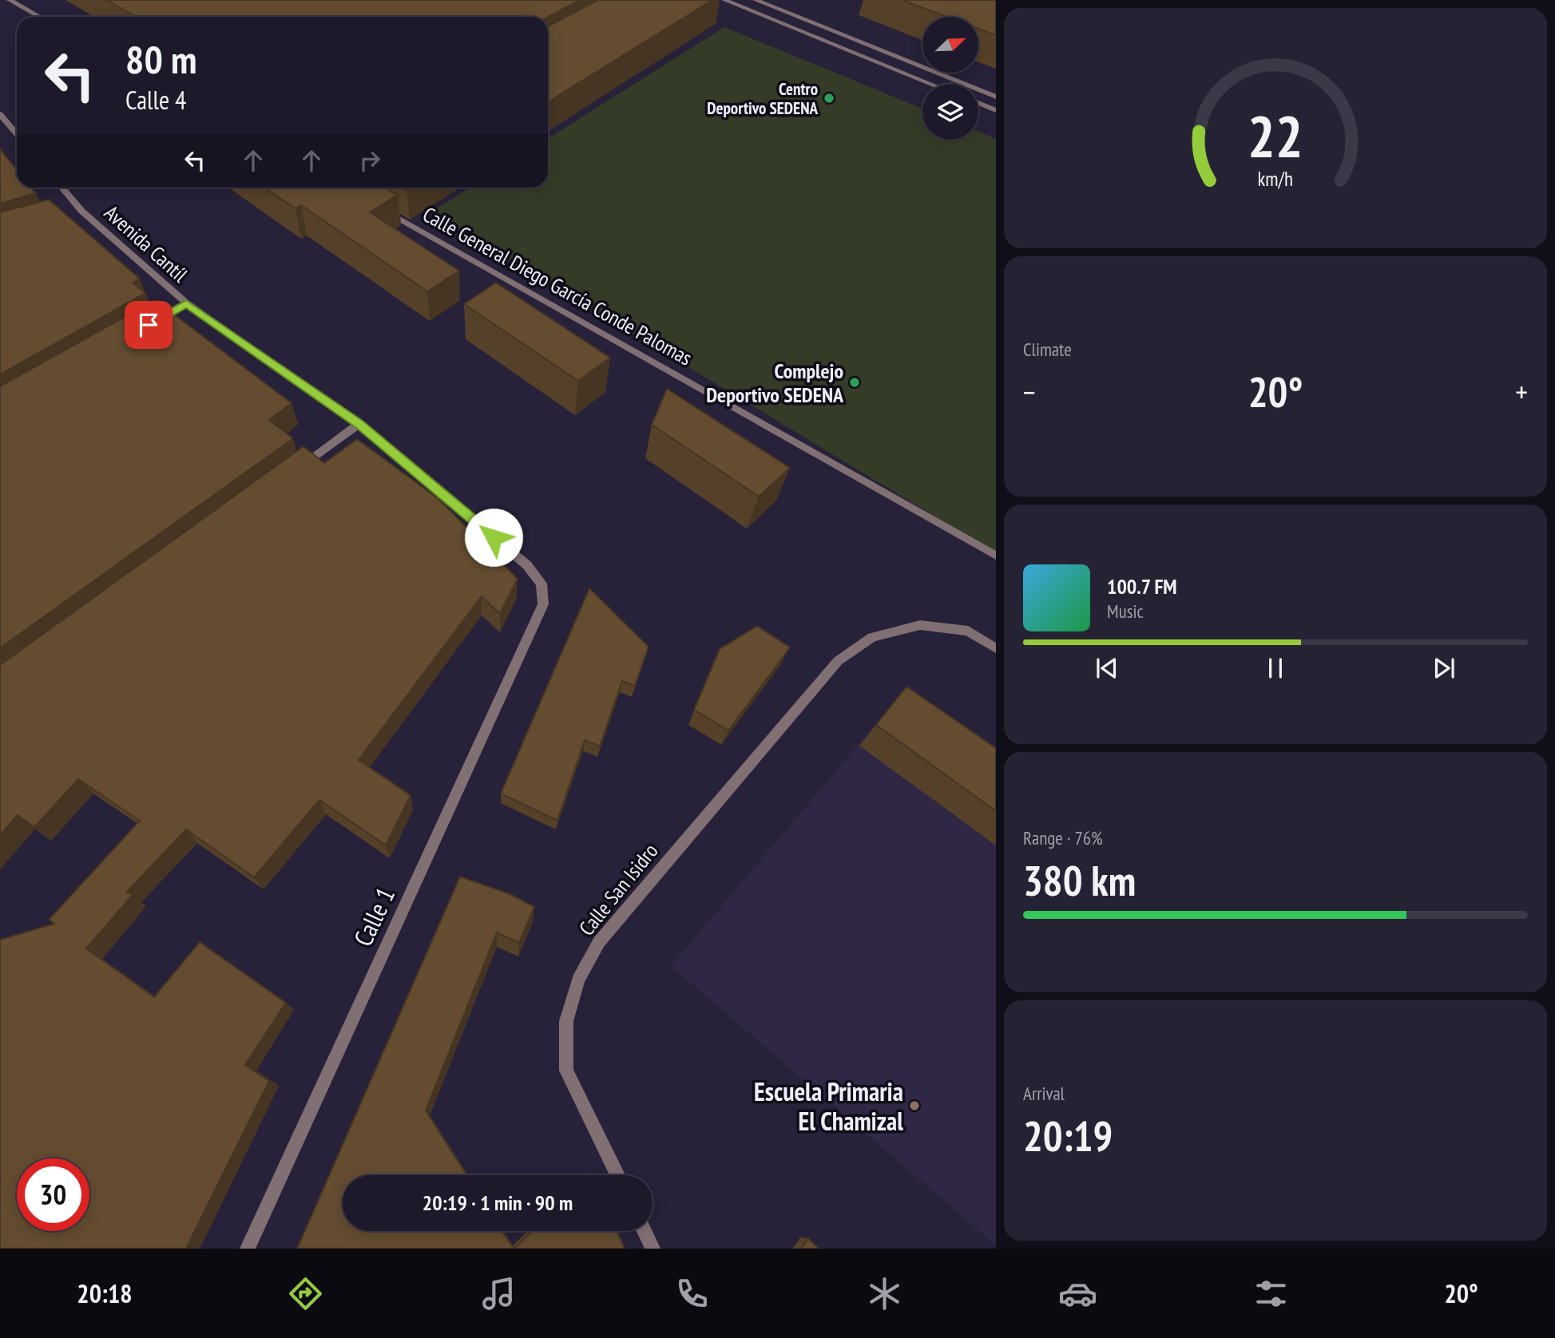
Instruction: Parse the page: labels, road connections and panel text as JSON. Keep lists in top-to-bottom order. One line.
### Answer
{"streets":{"street":["Avenida Cantíl","Calle General Diego García Conde Palomas","Calle San Isidro","Calle 1"]},"crossings":[["Avenida Cantíl","Calle 1"]],"places":["Centro Deportivo SEDENA","Complejo Deportivo SEDENA","Escuela Primaria El Chamizal"],"north":"top right","page":{"turn":["80 m","Calle 4"],"tile":["Climate",["Range · 76%","380 km"],["Arrival","20:19"]],"heat":["−","20°","+"],"song":["100.7 FM","Music"],"limit":"30","trip":"20:19 · 1 min · 90 m","tabs":["20:18","20°"],"gauge":["22","km/h"]}}
